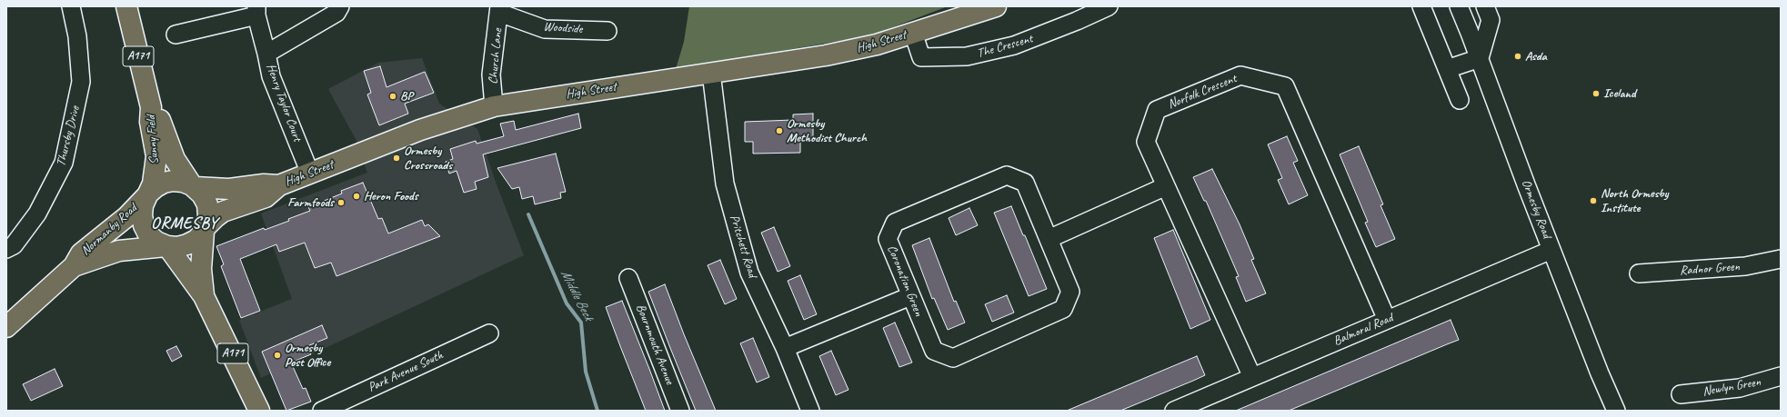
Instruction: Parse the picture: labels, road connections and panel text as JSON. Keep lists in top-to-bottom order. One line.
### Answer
{"streets":{"main road":["High Street","A171","Sunny Field","Normanby Road"],"street":["Woodside","The Crescent","Church Lane","Norfolk Crescent","Henry Taylor Court","Thursby Drive","Ormesby Road","Pritchett Road","Radnor Green","Coronation Green","Balmoral Road","Bournmouth Avenue","Park Avenue South","Newlyn Green"]},"crossings":[["Woodside","Church Lane"],["High Street","The Crescent"],["High Street","A171"],["High Street","Church Lane"],["High Street","Henry Taylor Court"],["High Street","Sunny Field"],["High Street","Normanby Road"],["High Street","Pritchett Road"],["A171","Sunny Field"],["A171","Normanby Road"],["Norfolk Crescent","Balmoral Road"],["Sunny Field","Normanby Road"],["Ormesby Road","Balmoral Road"]],"districts":["ORMESBY"],"water":["Middle Beck"],"places":["Asda","Iceland","BP","Ormesby Methodist Church","Ormesby Crossroads","Heron Foods","North Ormesby Institute","Farmfoods","Ormesby Post Office"]}
